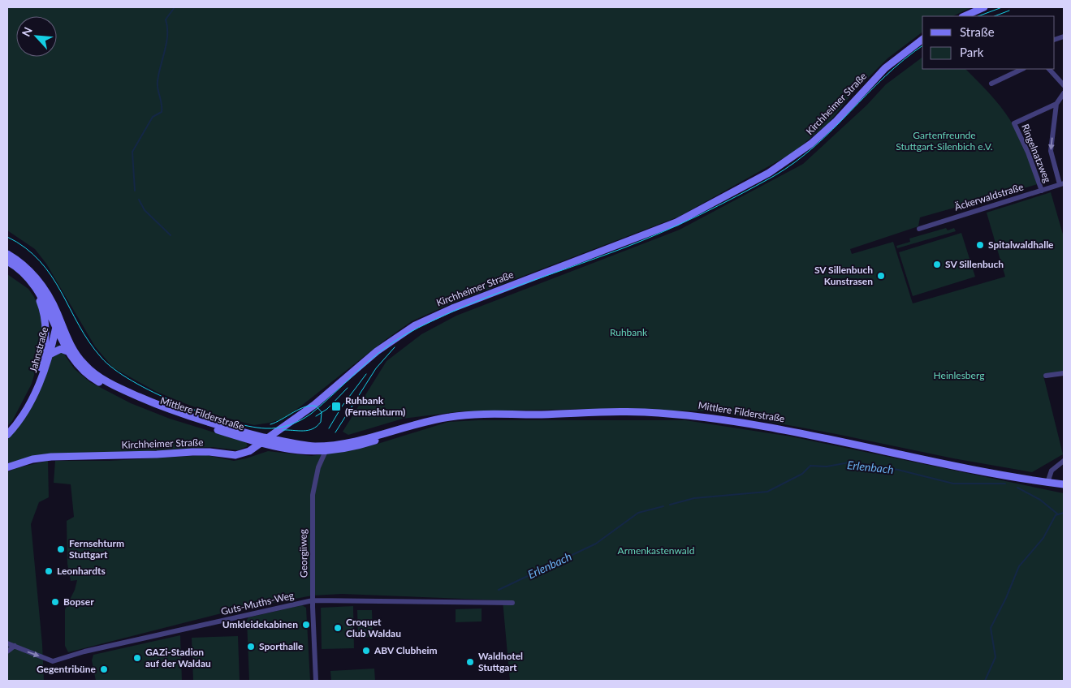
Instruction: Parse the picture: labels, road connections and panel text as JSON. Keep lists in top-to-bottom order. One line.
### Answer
{"streets":{"main road":["Kirchheimer Straße","Jahnstraße","Mittlere Filderstraße"],"street":["Ringelnatzweg","Äckerwaldstraße","Georgiiweg","Guts-Muths-Weg"]},"crossings":[["Kirchheimer Straße","Mittlere Filderstraße"],["Ringelnatzweg","Äckerwaldstraße"],["Jahnstraße","Mittlere Filderstraße"],["Mittlere Filderstraße","Georgiiweg"],["Georgiiweg","Guts-Muths-Weg"]],"one_way":["Guts-Muths-Weg"],"water":["Erlenbach"],"parks":["Gartenfreunde Stuttgart-Silenbich e.V.","Ruhbank","Heinlesberg","Armenkastenwald"],"places":{"other":["Spitalwaldhalle","SV Sillenbuch","SV Sillenbuch Kunstrasen","Fernsehturm Stuttgart","Leonhardts","Bopser","Umkleidekabinen","Croquet Club Waldau","Sporthalle","ABV Clubheim","GAZi-Stadion auf der Waldau","Waldhotel Stuttgart","Gegentribüne"],"transit":["Ruhbank (Fernsehturm)"]},"legend":["Straße","Park"],"north":"top left"}
